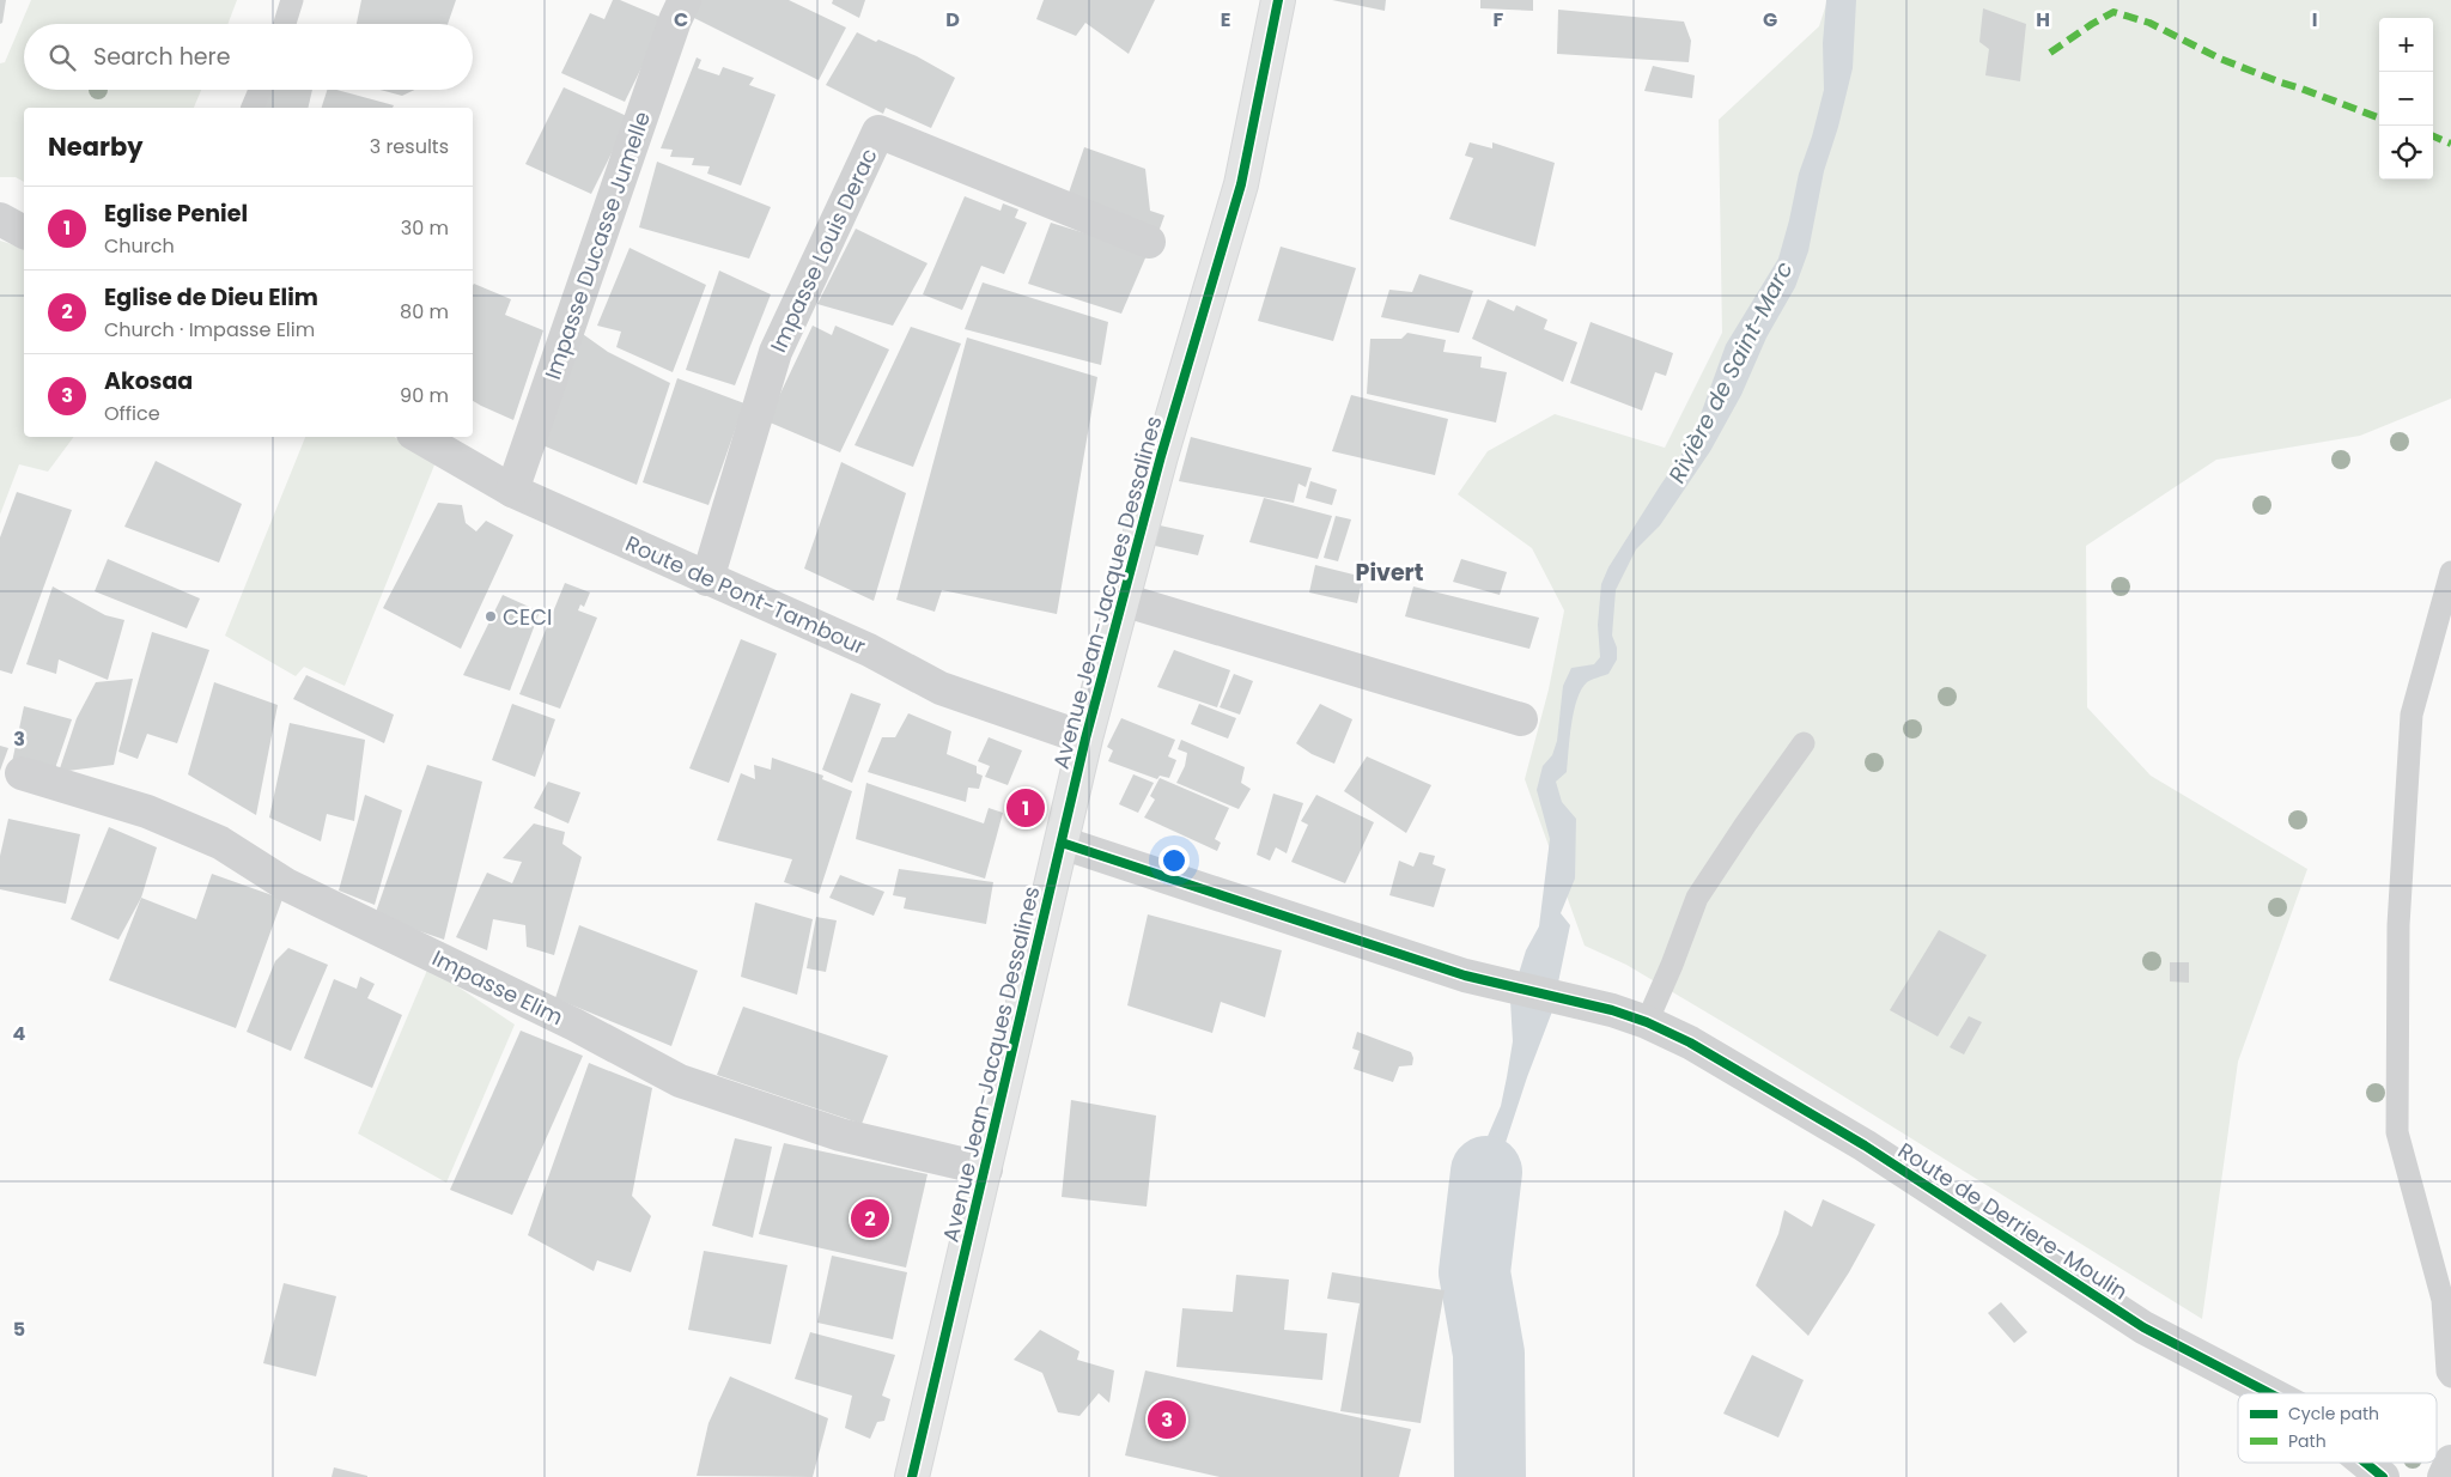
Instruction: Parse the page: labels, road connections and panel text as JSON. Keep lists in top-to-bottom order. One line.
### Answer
{"streets":{"street":["Impasse Ducasse Jumelle","Impasse Louis Derac","Avenue Jean-Jacques Dessalines","Route de Pont-Tambour","Impasse Elim","Route de Derriere-Moulin"]},"crossings":[["Impasse Ducasse Jumelle","Route de Pont-Tambour"],["Impasse Louis Derac","Route de Pont-Tambour"],["Avenue Jean-Jacques Dessalines","Route de Pont-Tambour"],["Avenue Jean-Jacques Dessalines","Impasse Elim"],["Avenue Jean-Jacques Dessalines","Route de Derriere-Moulin"]],"districts":["Pivert"],"water":["Rivière de Saint-Marc"],"places":["CECI"],"legend":["Cycle path","Path"],"page":{"map_buttons":["+","−"],"search":"Search here","heading":["Nearby","3 results"],"list":[{"mark":"1","name":"Eglise Peniel","note":"Church","value":"30 m"},{"mark":"2","name":"Eglise de Dieu Elim","note":"Church · Impasse Elim","value":"80 m"},{"mark":"3","name":"Akosaa","note":"Office","value":"90 m"}],"pins":["1","2","3"]},"grid":{"columns":["C","D","E","F","G","H","I"],"rows":["3","4","5"]}}
